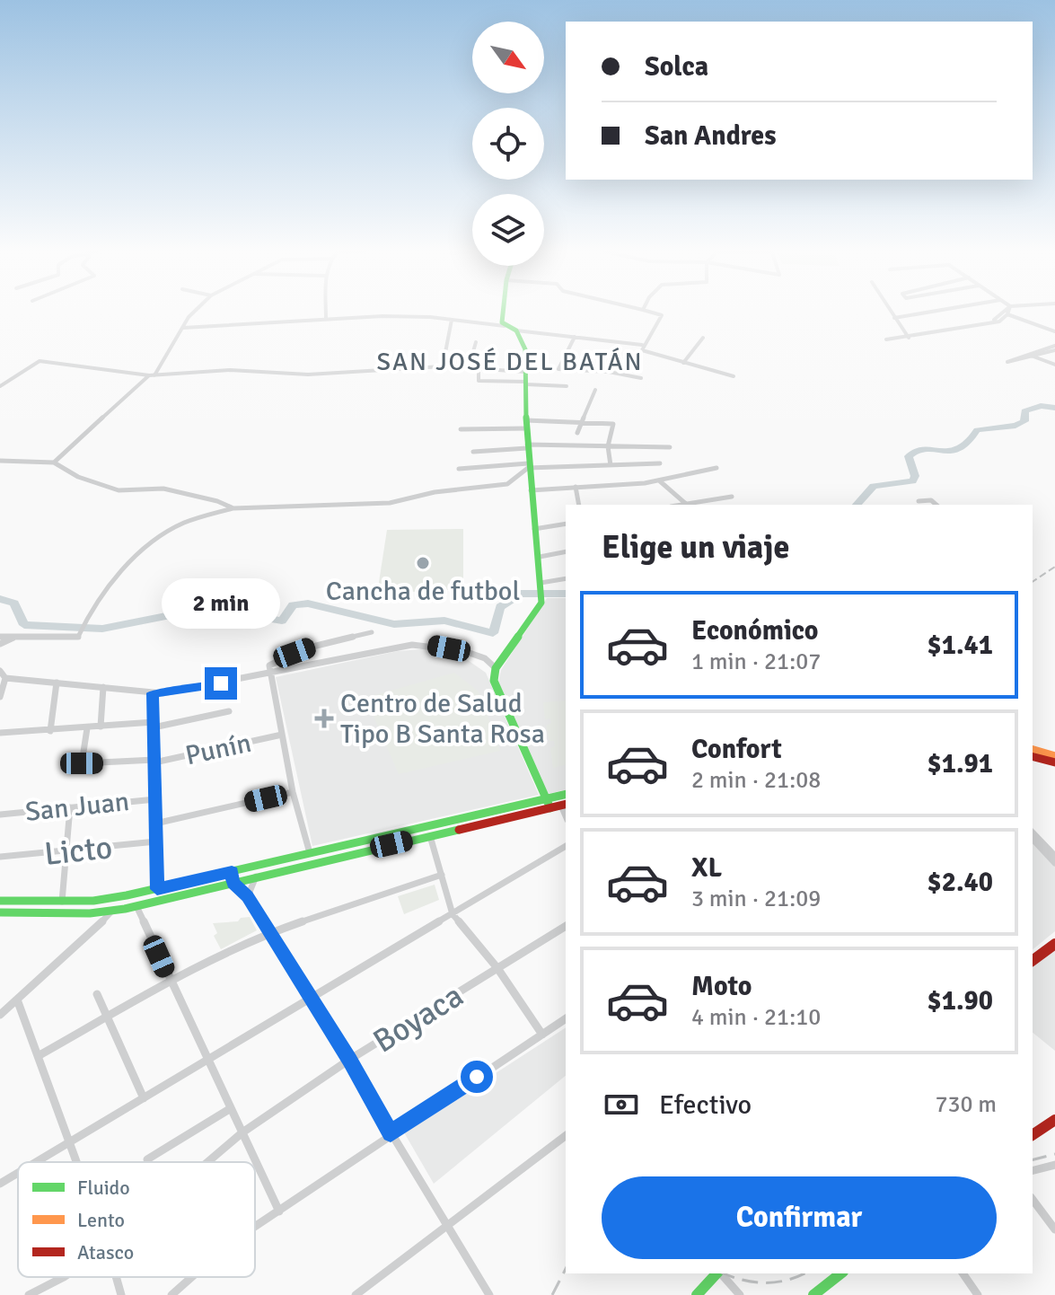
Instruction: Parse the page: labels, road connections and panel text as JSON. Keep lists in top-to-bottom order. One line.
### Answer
{"streets":{"street":["Punín","San Juan","Licto","Boyaca"]},"districts":["SAN JOSÉ DEL BATÁN"],"places":{"other":["Cancha de futbol"],"health":["Centro de Salud Tipo B Santa Rosa"]},"legend":["Fluido","Lento","Atasco"],"north":"bottom right","page":{"banner":["Solca","San Andres"],"heading":"Elige un viaje","bubble":"2 min","list":[{"name":"Económico","note":"1 min · 21:07","value":"$1.41"},{"name":"Confort","note":"2 min · 21:08","value":"$1.91"},{"name":"XL","note":"3 min · 21:09","value":"$2.40"},{"name":"Moto","note":"4 min · 21:10","value":"$1.90"}],"pay":["Efectivo","730 m"],"buttons":"Confirmar"}}
